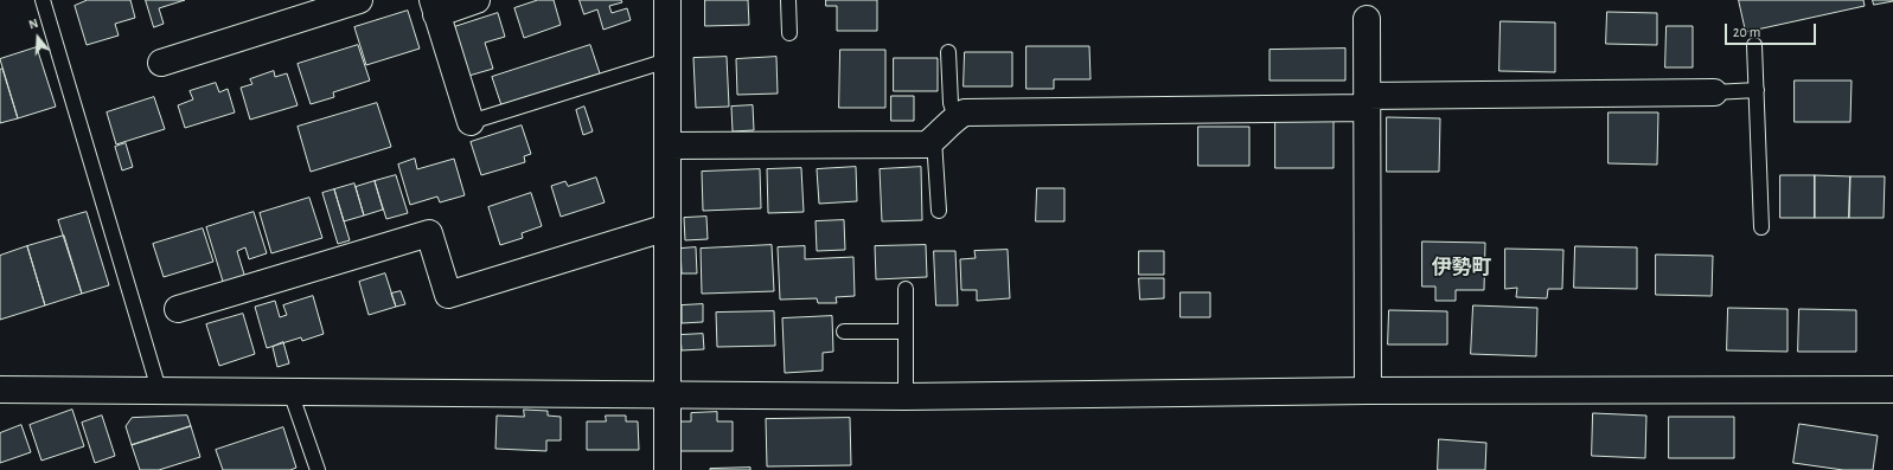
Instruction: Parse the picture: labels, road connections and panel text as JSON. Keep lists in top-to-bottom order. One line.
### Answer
{"districts":["伊勢町"],"scale_bar":"20 m","north":"top"}
